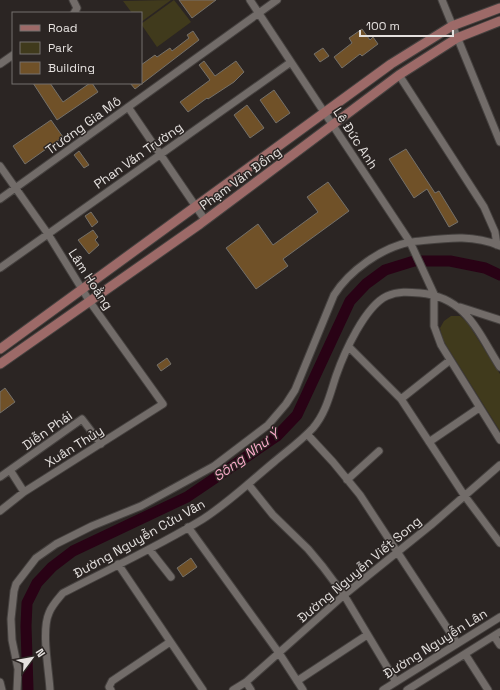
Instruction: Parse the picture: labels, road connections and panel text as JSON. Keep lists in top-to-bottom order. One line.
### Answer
{"streets":{"main road":["Phạm Văn Đồng"],"street":["Trương Gia Mô","Lê Đức Anh","Phan Văn Trường","Lâm Hoằng","Diễn Phái","Xuân Thủy","Đường Nguyễn Cửu Vân","Đường Nguyễn Viết Song","Đường Nguyễn Lân"]},"crossings":[["Trương Gia Mô","Lê Đức Anh"],["Trương Gia Mô","Lâm Hoằng"],["Lê Đức Anh","Phan Văn Trường"],["Lê Đức Anh","Phạm Văn Đồng"],["Lê Đức Anh","Đường Nguyễn Cửu Vân"],["Phan Văn Trường","Lâm Hoằng"],["Phạm Văn Đồng","Lâm Hoằng"],["Lâm Hoằng","Xuân Thủy"],["Diễn Phái","Xuân Thủy"]],"water":["Sông Như Ý"],"legend":["Road","Park","Building"],"scale_bar":"100 m","north":"top right"}
